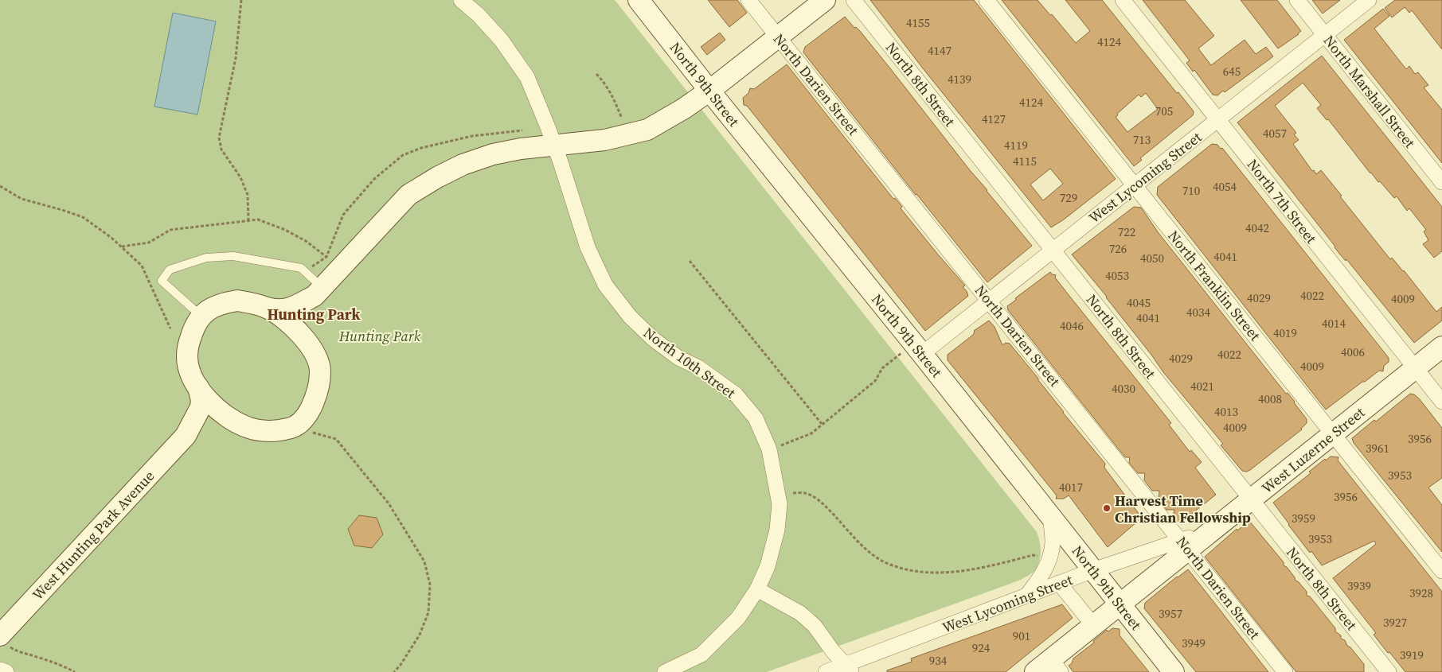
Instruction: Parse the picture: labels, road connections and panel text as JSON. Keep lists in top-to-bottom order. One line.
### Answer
{"streets":{"main road":["North 9th Street","West Luzerne Street","West Hunting Park Avenue"],"street":["North Darien Street","North 8th Street","North Marshall Street","West Lycoming Street","North 7th Street","North Franklin Street","North 10th Street"]},"crossings":[["North 9th Street","West Lycoming Street"],["North 9th Street","West Luzerne Street"],["North 9th Street","West Hunting Park Avenue"],["North Darien Street","West Lycoming Street"],["North Darien Street","West Luzerne Street"],["North Darien Street","West Hunting Park Avenue"],["North 8th Street","West Lycoming Street"],["North 8th Street","West Luzerne Street"],["North Marshall Street","West Lycoming Street"],["West Lycoming Street","North 7th Street"],["West Lycoming Street","North Franklin Street"],["West Lycoming Street","West Luzerne Street"],["North 7th Street","West Luzerne Street"],["North Franklin Street","West Luzerne Street"],["North 10th Street","West Hunting Park Avenue"]],"districts":["Hunting Park"],"parks":["Hunting Park"],"places":["Harvest Time Christian Fellowship"],"house_numbers":["4155","4124","4147","645","4139","4124","705","4127","4057","713","4119","4115","4054","710","729","4042","722","726","4041","4050","4053","4022","4029","4009","4045","4034","4041","4014","4046","4019","4006","4022","4029","4009","4021","4030","4008","4013","4009","3956","3961","3953","4017","3956","3959","3953","3939","3928","3957","3927","901","3949","924","3919","934"]}
